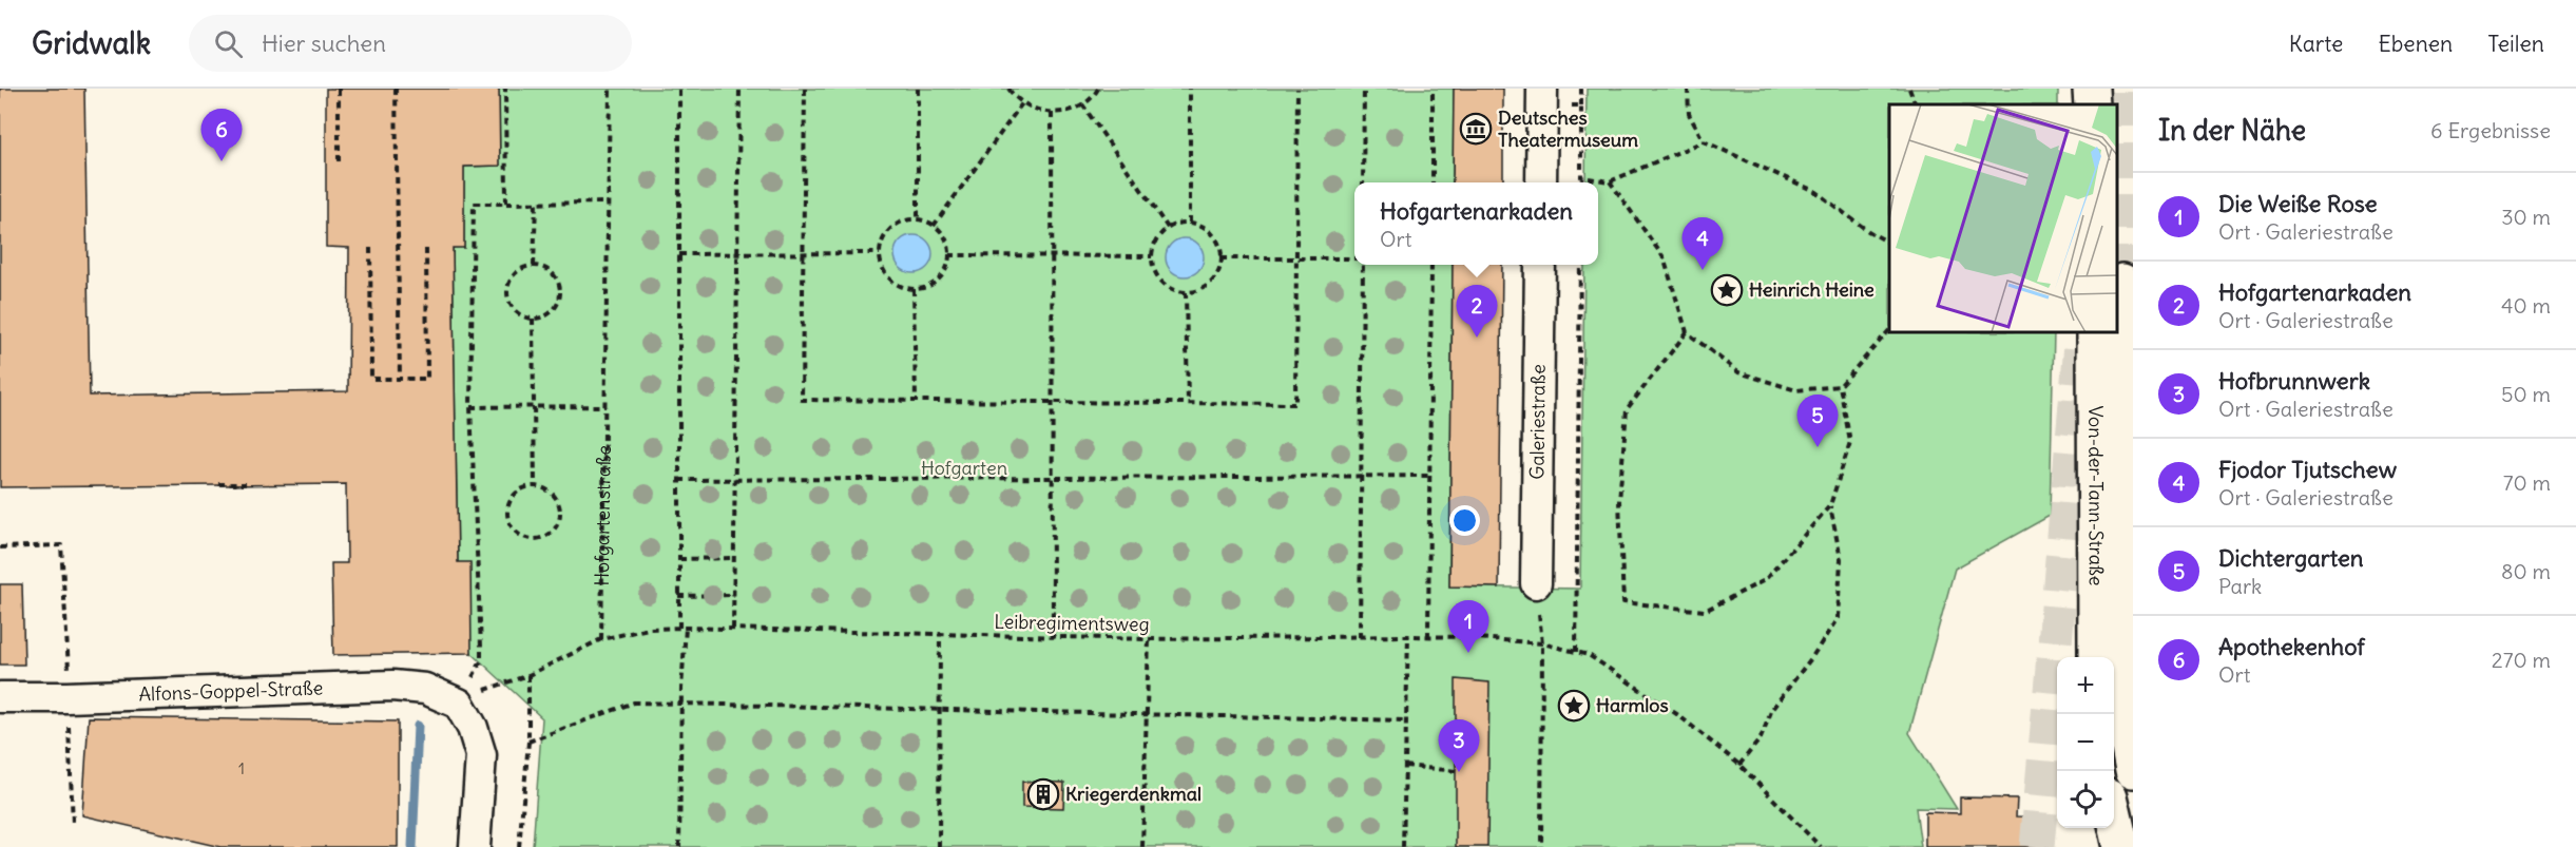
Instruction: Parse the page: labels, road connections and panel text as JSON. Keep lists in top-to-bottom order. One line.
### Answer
{"streets":{"main road":["Von-der-Tann-Straße"],"street":["Galeriestraße","Alfons-Goppel-Straße"],"path":["Hofgartenstraße","Leibregimentsweg"]},"crossings":[["Hofgartenstraße","Leibregimentsweg"]],"parks":["Hofgarten"],"places":{"museum":["Deutsches Theatermuseum"],"place":["Heinrich Heine","Harmlos"],"building":["Kriegerdenkmal"]},"house_numbers":["1"],"page":{"header":"Gridwalk","search":"Hier suchen","nav":["Karte","Ebenen","Teilen"],"heading":["In der Nähe","6 Ergebnisse"],"pins":["6","4","2","5","1","3"],"list":[{"mark":"1","name":"Die Weiße Rose","note":"Ort · Galeriestraße","value":"30 m"},{"mark":"2","name":"Hofgartenarkaden","note":"Ort · Galeriestraße","value":"40 m"},{"mark":"3","name":"Hofbrunnwerk","note":"Ort · Galeriestraße","value":"50 m"},{"mark":"4","name":"Fjodor Tjutschew","note":"Ort · Galeriestraße","value":"70 m"},{"mark":"5","name":"Dichtergarten","note":"Park","value":"80 m"},{"mark":"6","name":"Apothekenhof","note":"Ort","value":"270 m"}],"popup":["Hofgartenarkaden","Ort"],"map_buttons":["+","−"]}}
